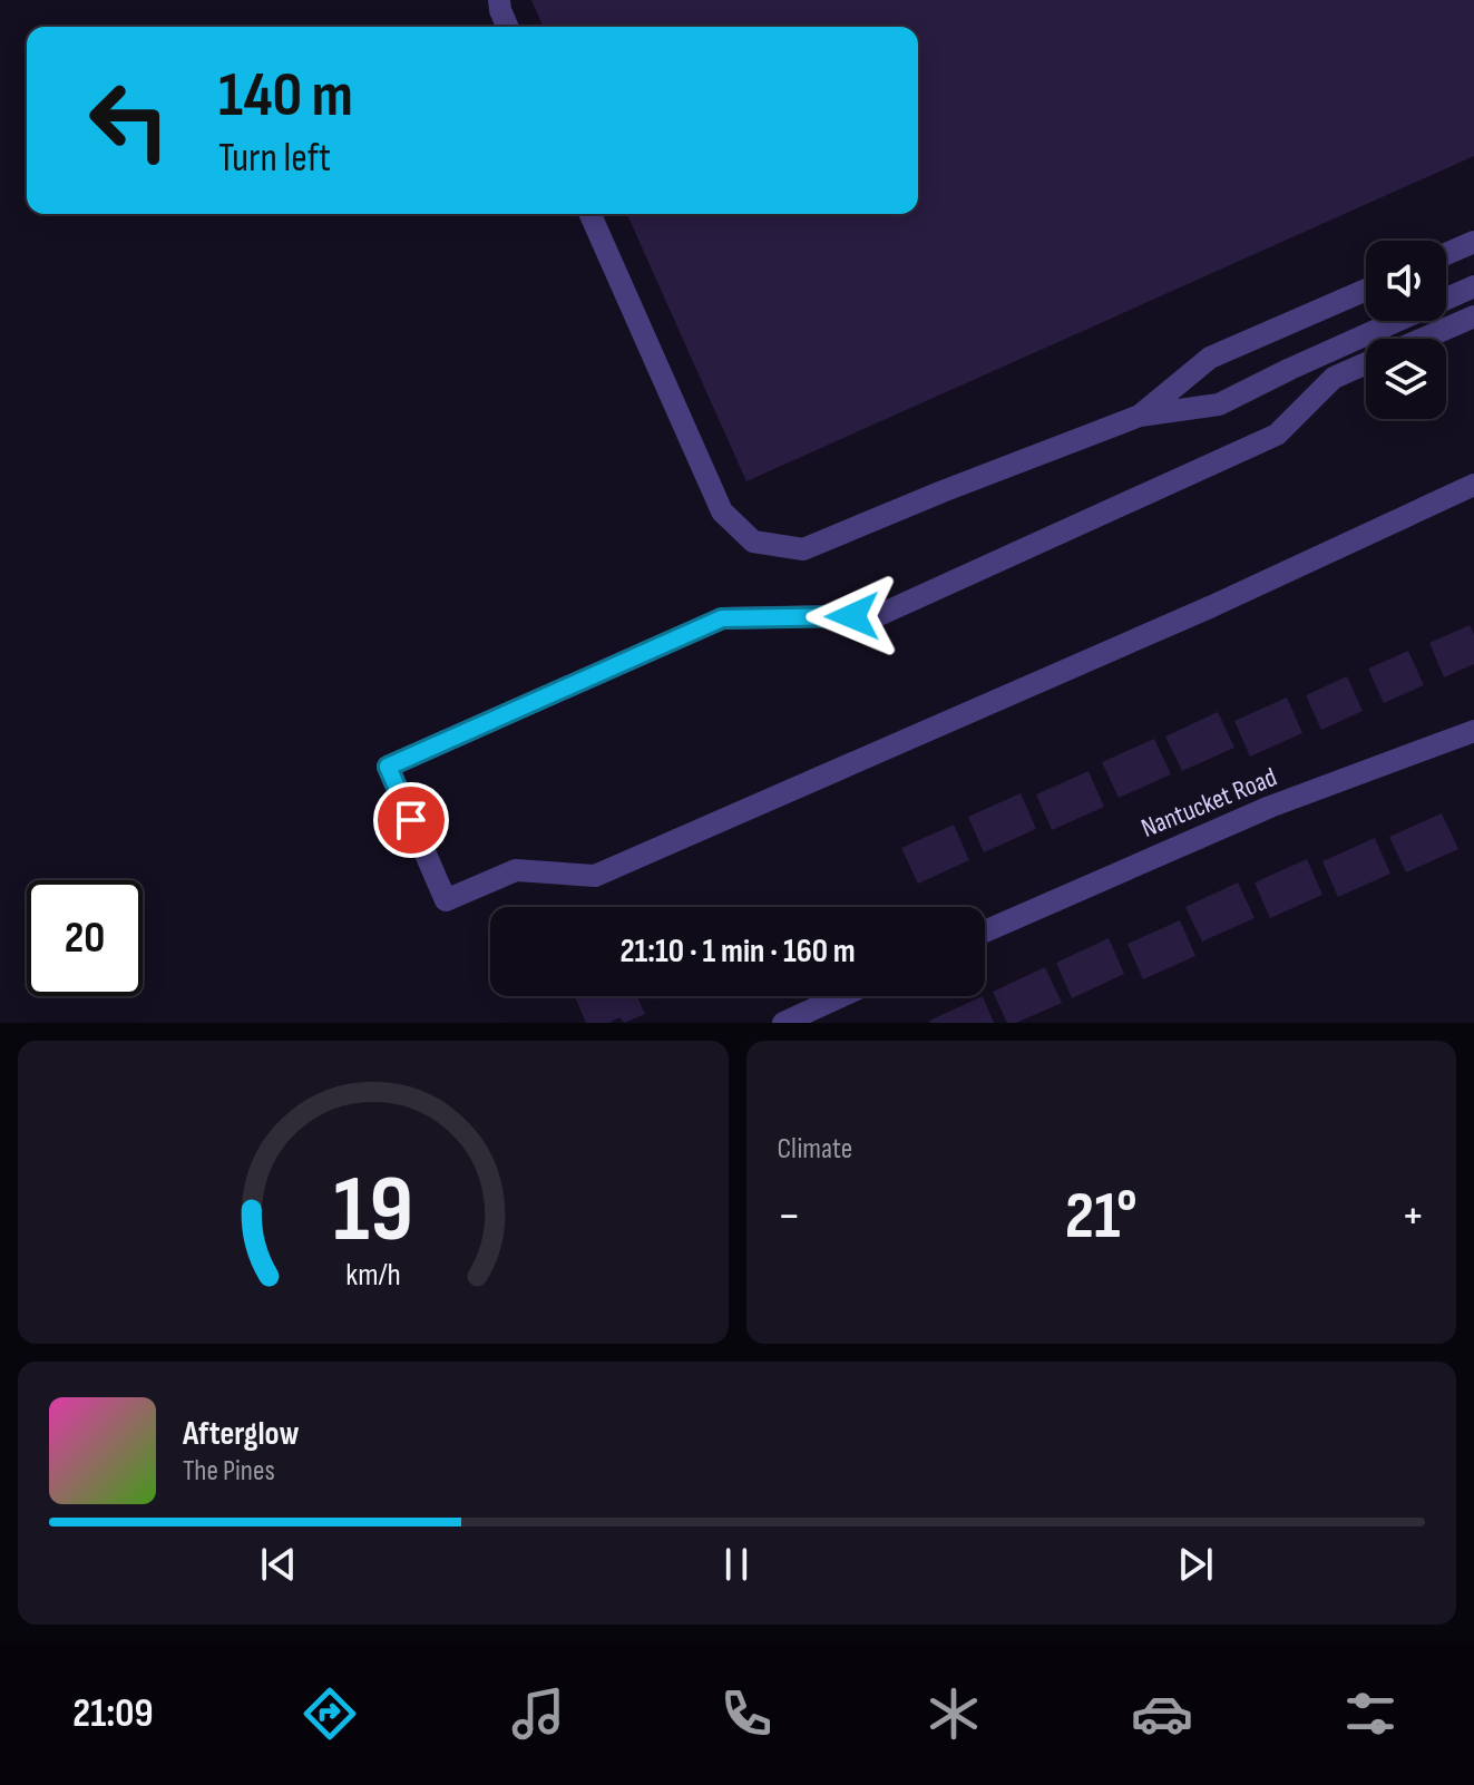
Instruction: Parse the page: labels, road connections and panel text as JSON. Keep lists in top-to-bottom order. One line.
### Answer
{"streets":{"street":["Nantucket Road"]},"page":{"turn":["140 m","Turn left"],"limit":"20","trip":"21:10 · 1 min · 160 m","tile":"Climate","heat":["−","21°","+"],"song":["Afterglow","The Pines"],"tabs":"21:09","gauge":["19","km/h"]}}
